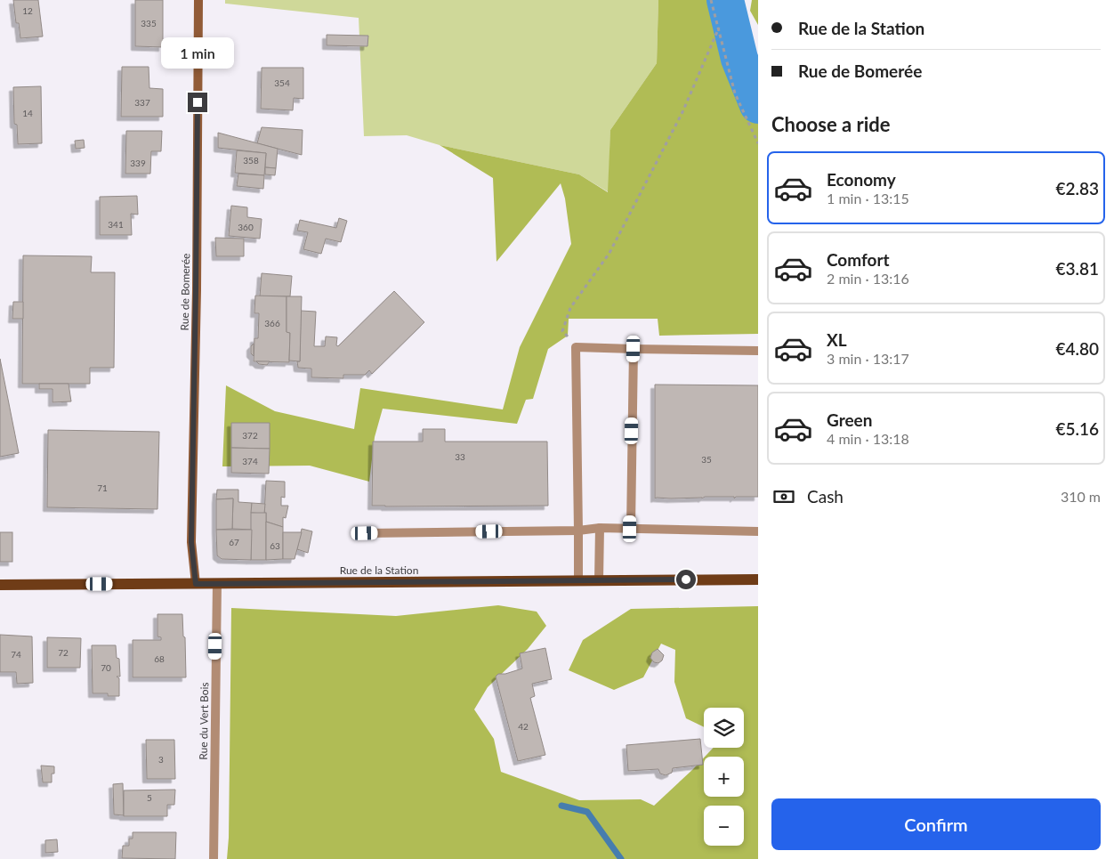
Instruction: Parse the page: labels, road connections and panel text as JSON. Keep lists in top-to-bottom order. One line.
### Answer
{"streets":{"main road":["Rue de Bomerée","Rue de la Station"],"street":["Rue du Vert Bois"]},"crossings":[["Rue de Bomerée","Rue de la Station"],["Rue de la Station","Rue du Vert Bois"]],"house_numbers":["12","335","354","337","14","358","339","341","360","366","372","33","35","374","71","67","63","72","74","68","70","42","3","5"],"page":{"banner":["Rue de la Station","Rue de Bomerée"],"bubble":"1 min","heading":"Choose a ride","list":[{"name":"Economy","note":"1 min · 13:15","value":"€2.83"},{"name":"Comfort","note":"2 min · 13:16","value":"€3.81"},{"name":"XL","note":"3 min · 13:17","value":"€4.80"},{"name":"Green","note":"4 min · 13:18","value":"€5.16"}],"pay":["Cash","310 m"],"map_buttons":["+","−"],"buttons":"Confirm"}}
